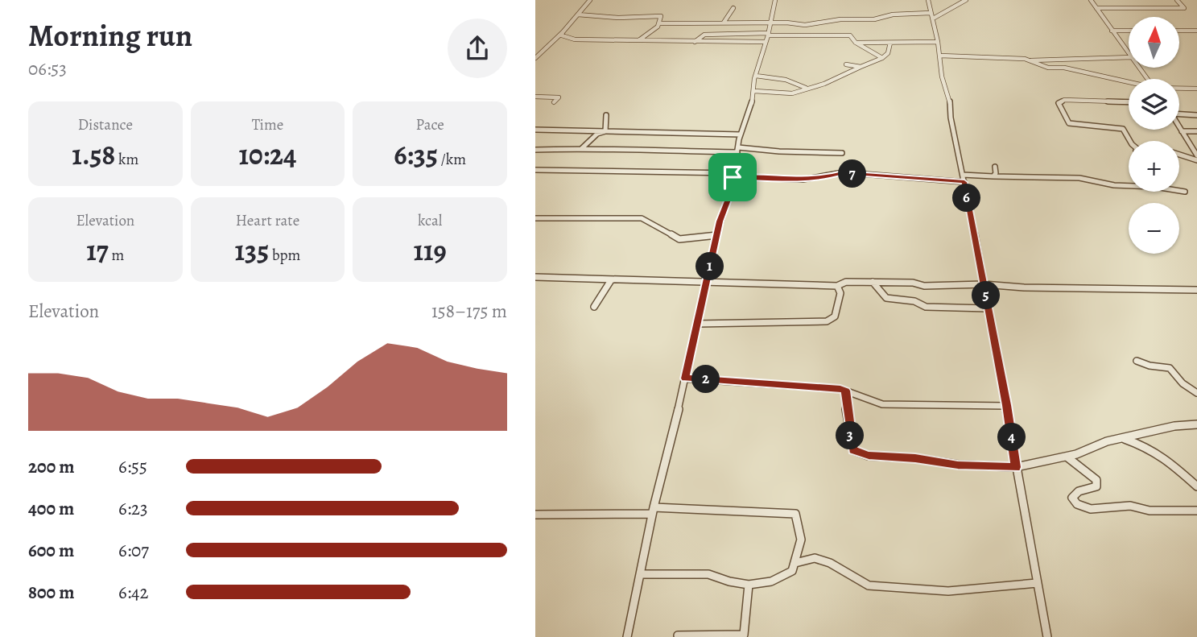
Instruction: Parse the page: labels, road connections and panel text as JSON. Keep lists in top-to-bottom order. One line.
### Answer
{"north":"top","page":{"heading":["Morning run","06:53"],"map_buttons":["+","−"],"stats":[["Distance","1.58 km"],["Time","10:24"],["Pace","6:35 /km"],["Elevation","17 m"],["Heart rate","135 bpm"],["kcal","119"]],"pins":["7","6","1","5","2","3","4"],"chart":["Elevation","158–175 m"],"list":[{"name":"200 m","note":"6:55"},{"name":"400 m","note":"6:23"},{"name":"600 m","note":"6:07"},{"name":"800 m","note":"6:42"}]}}
